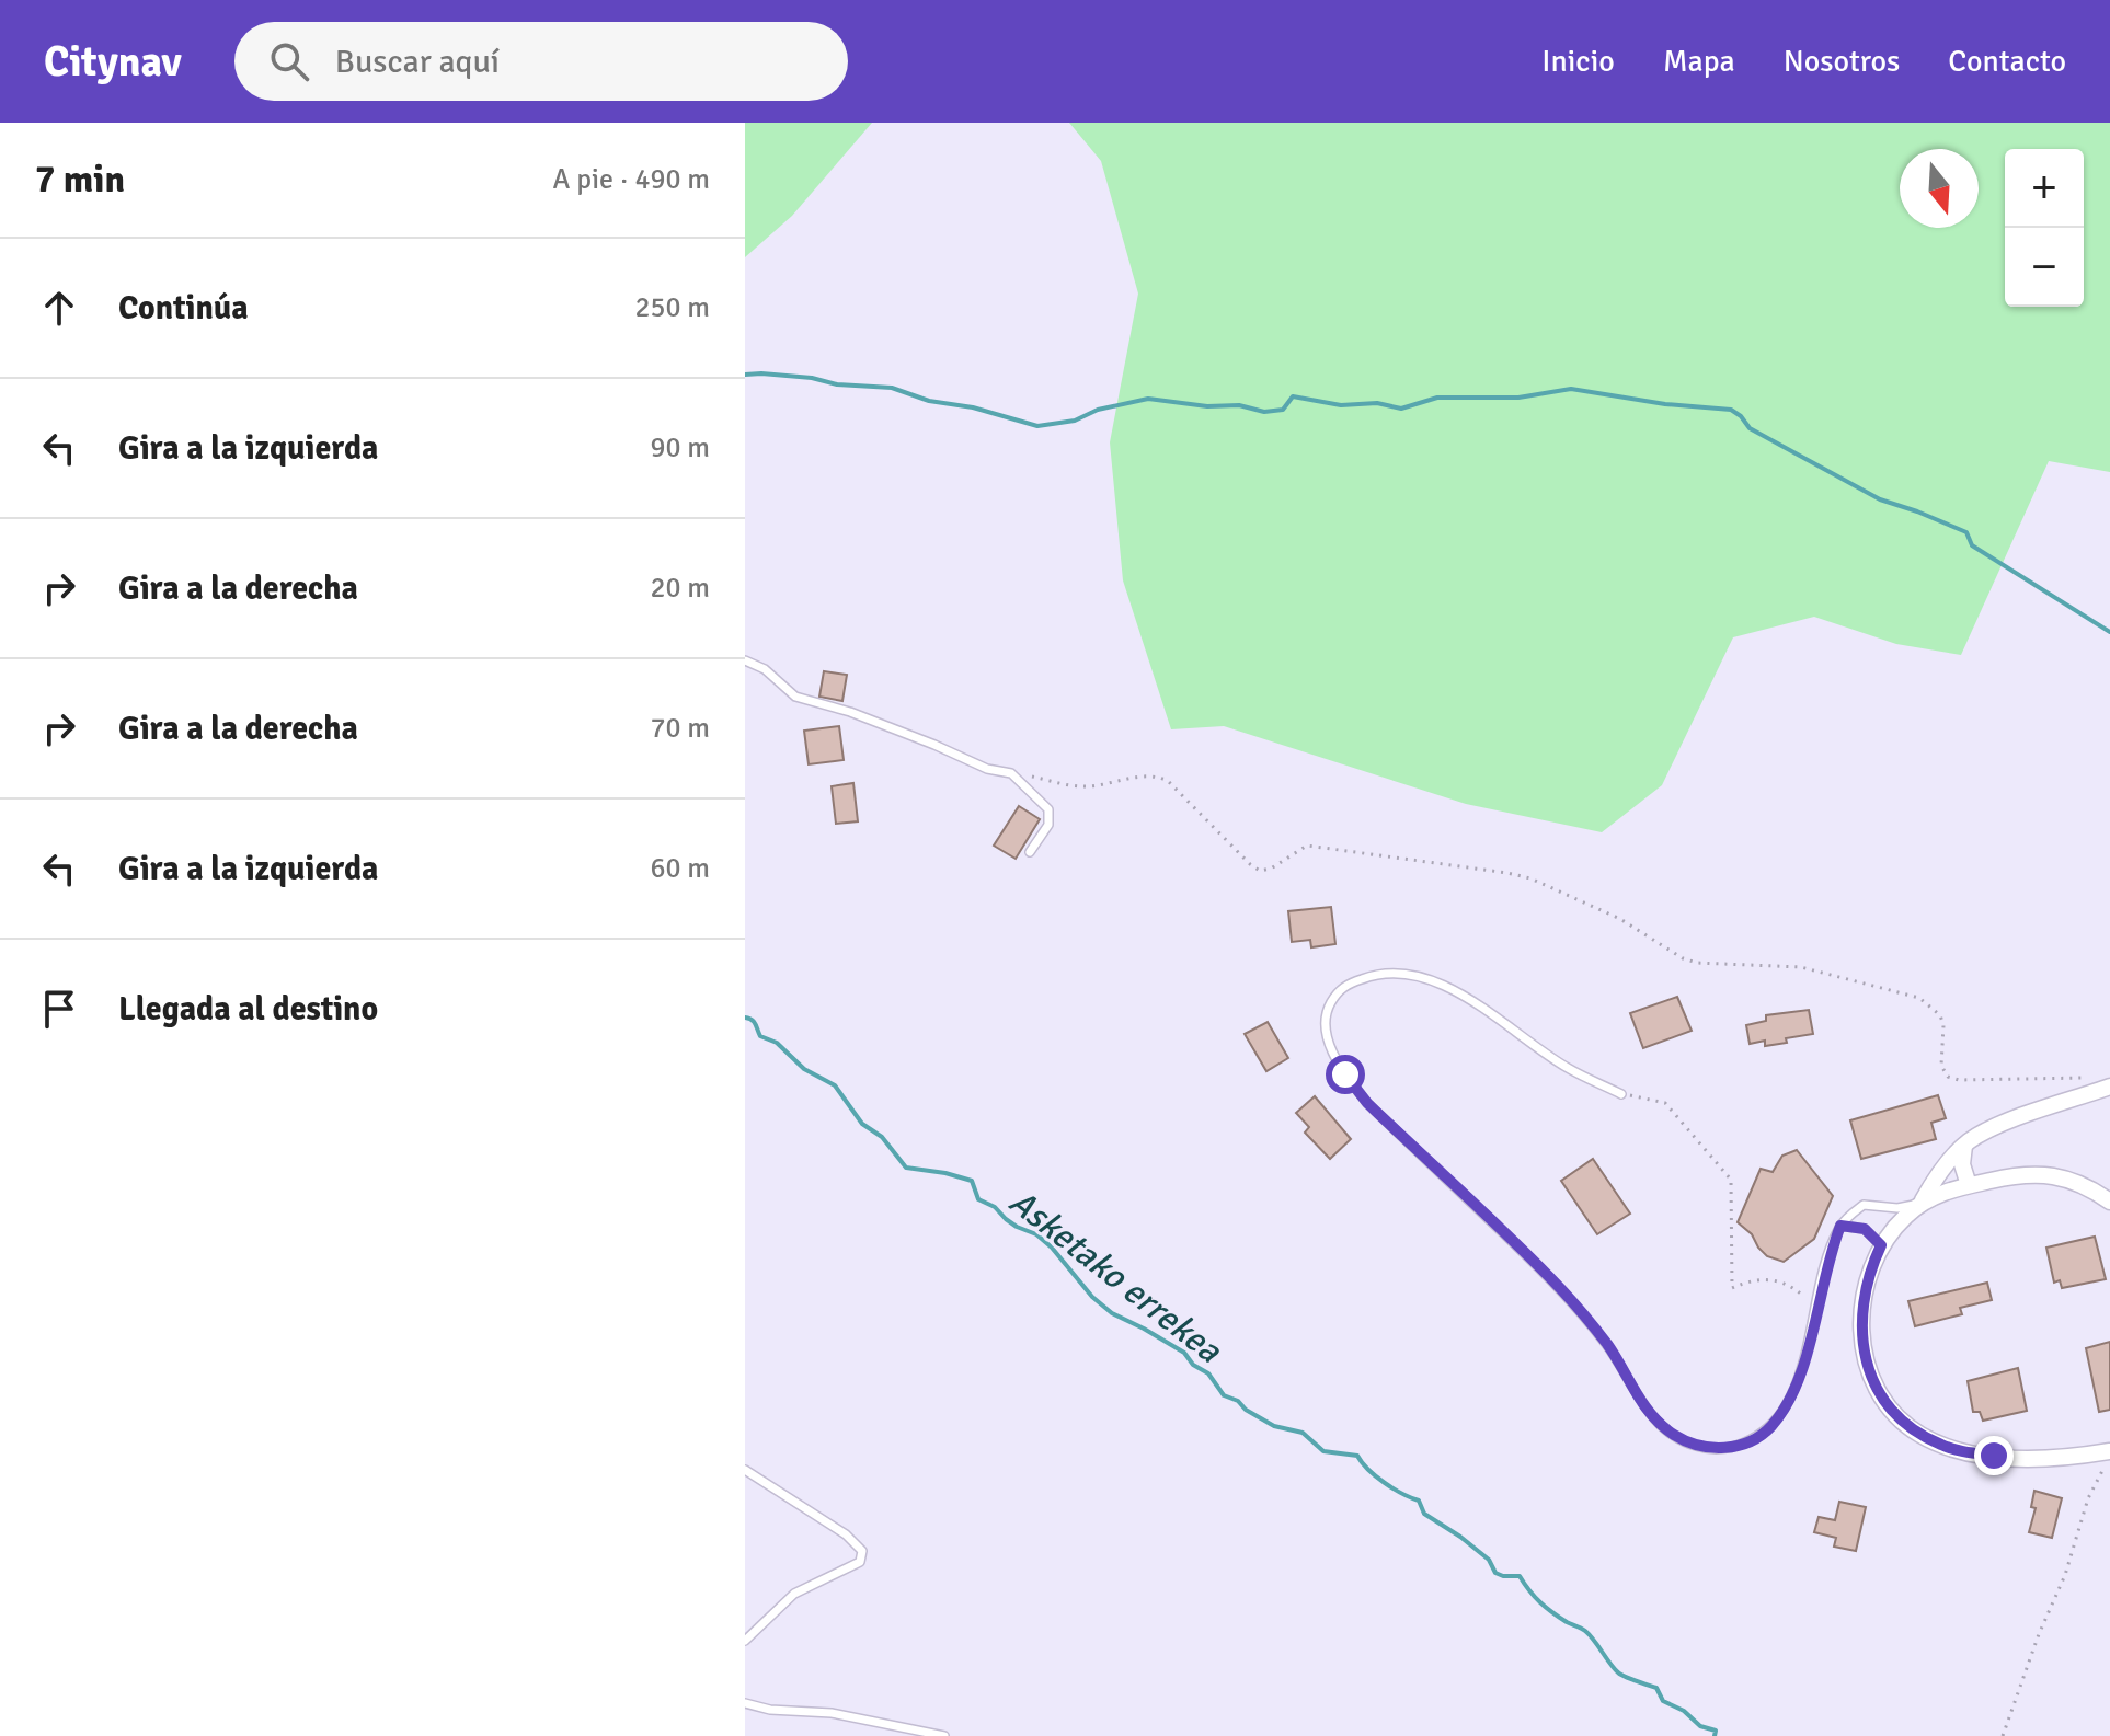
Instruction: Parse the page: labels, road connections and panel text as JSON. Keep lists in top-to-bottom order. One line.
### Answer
{"water":["Asketako errekea"],"north":"bottom","page":{"header":"Citynav","search":"Buscar aquí","nav":["Inicio","Mapa","Nosotros","Contacto"],"heading":["7 min","A pie · 490 m"],"map_buttons":["+","−"],"list":[["Continúa","250 m"],["Gira a la izquierda","90 m"],["Gira a la derecha","20 m"],["Gira a la derecha","70 m"],["Gira a la izquierda","60 m"],"Llegada al destino"]}}
